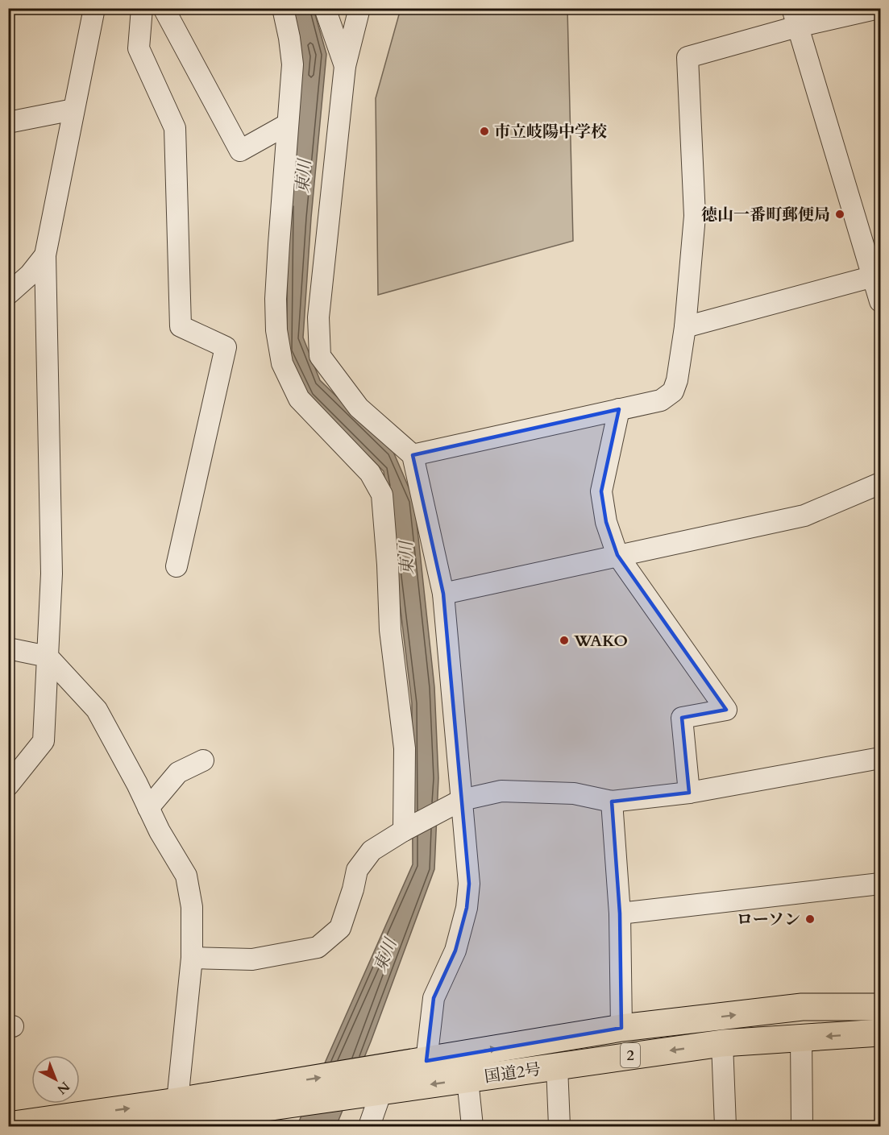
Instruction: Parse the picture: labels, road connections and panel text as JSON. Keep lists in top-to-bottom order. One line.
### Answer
{"streets":{"highway":["2","国道2号"]},"crossings":[["2","国道2号"]],"water":["東川"],"places":["市立岐陽中学校","徳山一番町郵便局","WAKO","ローソン"],"north":"bottom right"}
